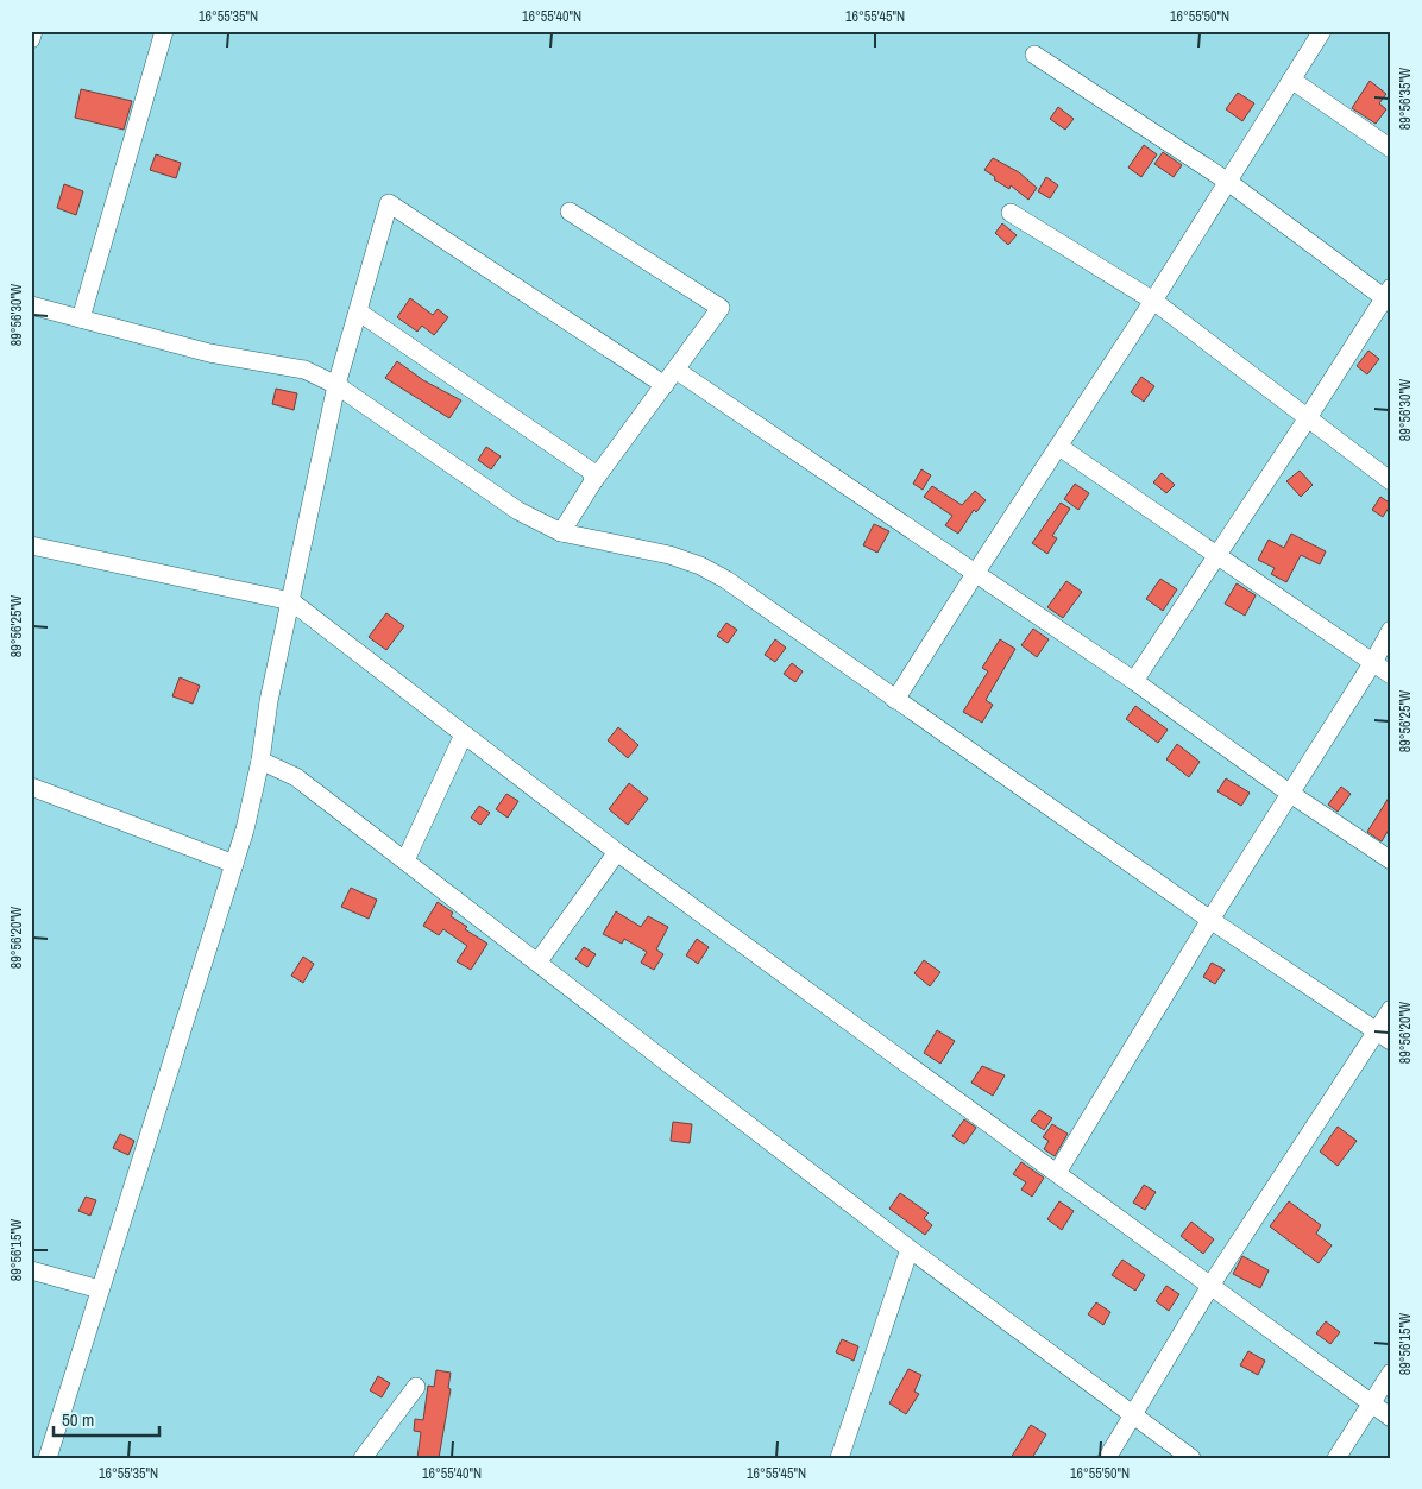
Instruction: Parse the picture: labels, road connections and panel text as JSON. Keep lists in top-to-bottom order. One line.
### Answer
{"scale_bar":"50 m","coordinates":["16°55'35\"N","16°55'40\"N","16°55'45\"N","16°55'50\"N","89°56'35\"W","89°56'30\"W","89°56'25\"W","89°56'20\"W","89°56'15\"W"]}
